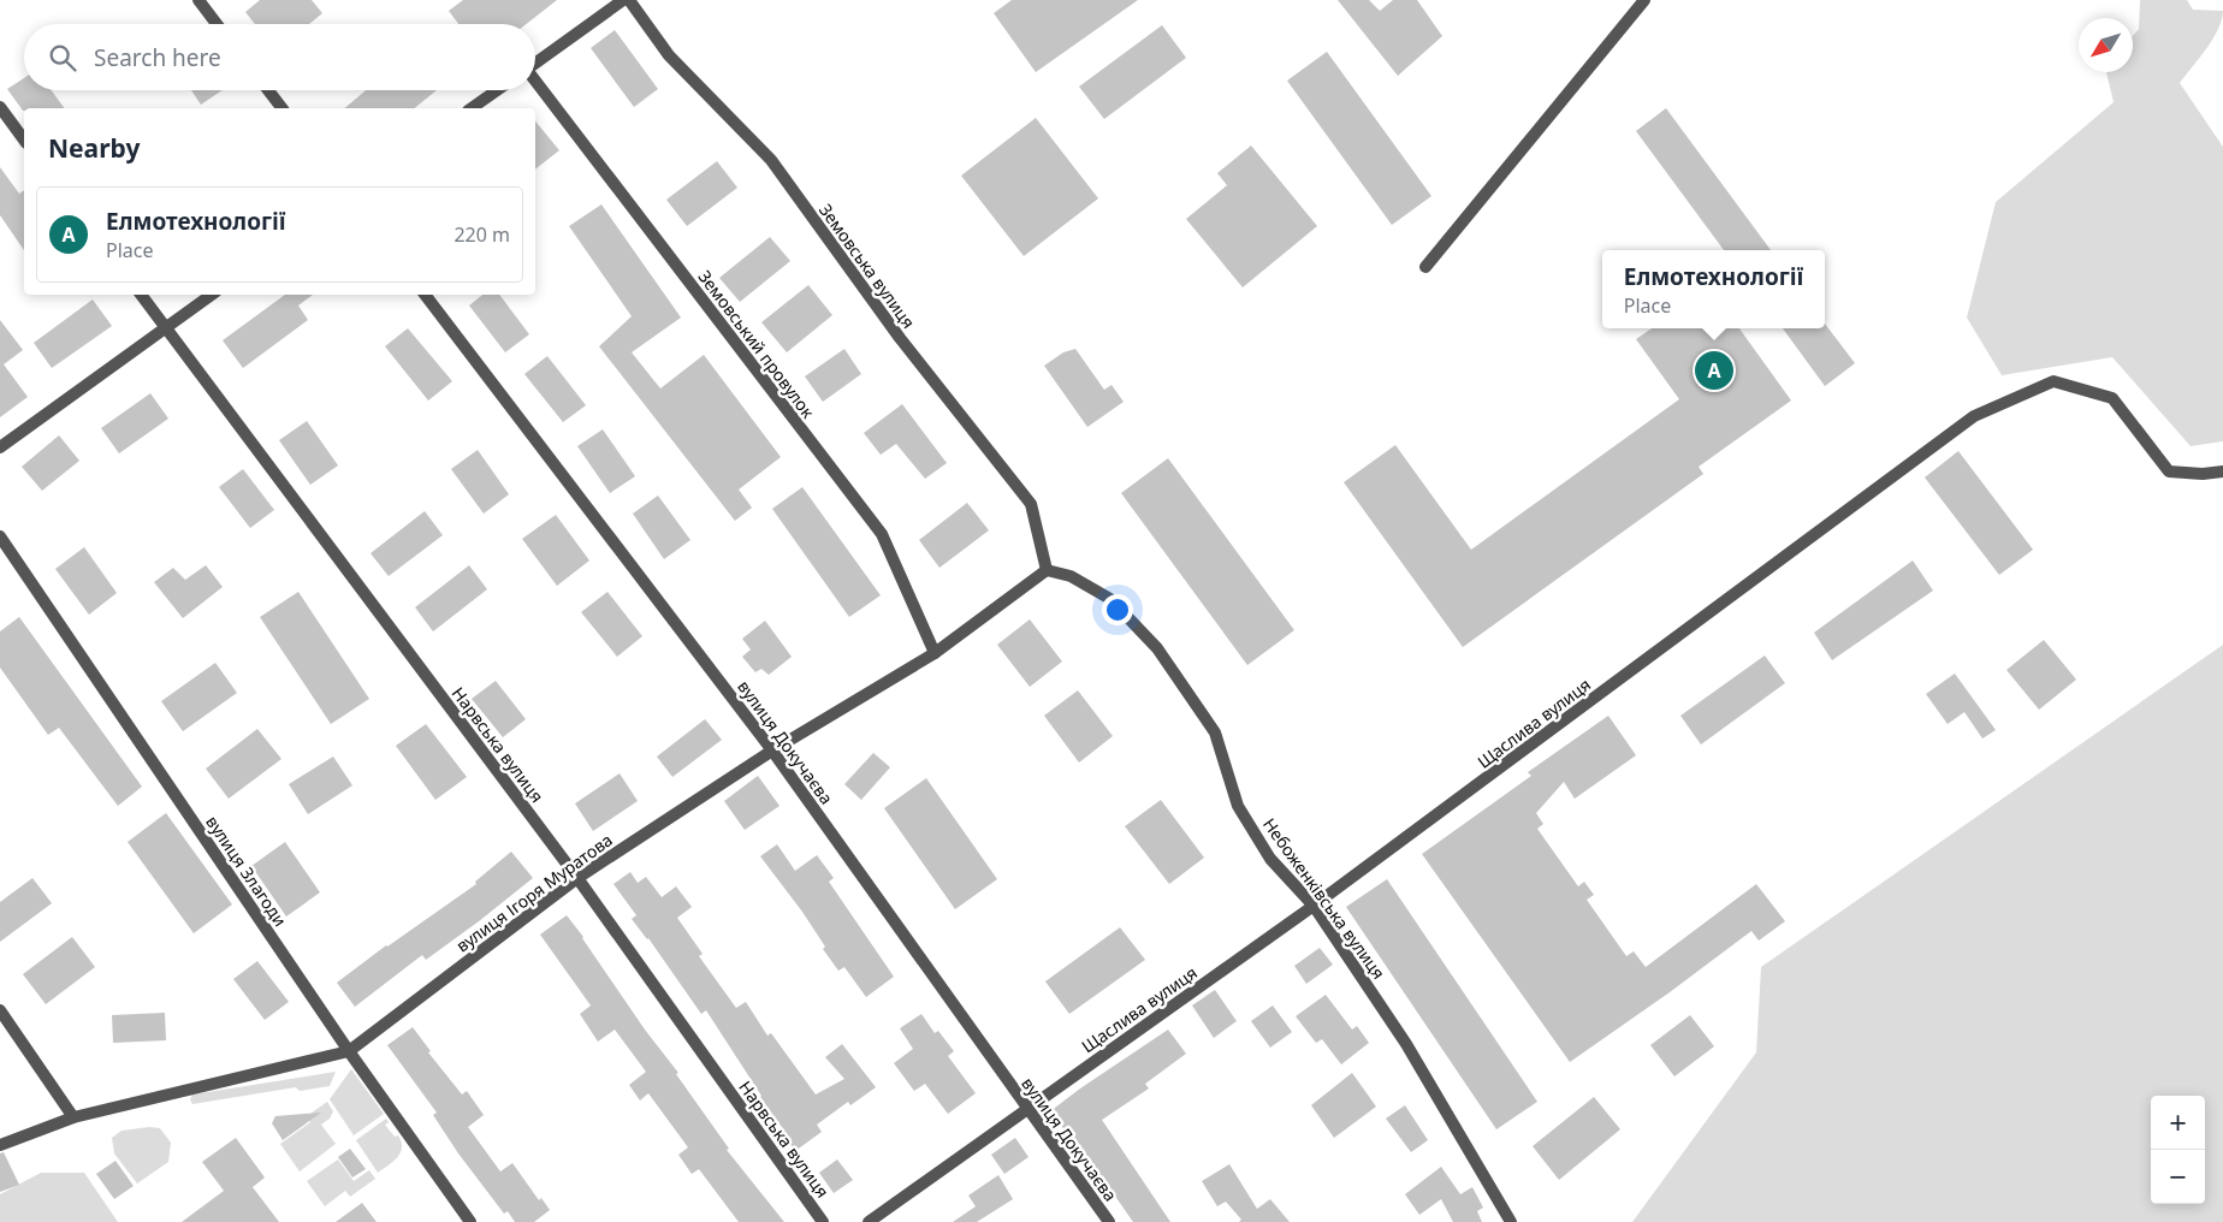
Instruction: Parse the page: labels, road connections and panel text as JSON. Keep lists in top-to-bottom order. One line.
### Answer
{"streets":{"street":["Земовська вулиця","Земовський провулок","Щаслива вулиця","вулиця Докучаєва","Нарвська вулиця","вулиця Злагоди","вулиця Ігоря Муратова","Небоженківська вулиця"]},"crossings":[["Земовська вулиця","вулиця Ігоря Муратова"],["Земовська вулиця","Небоженківська вулиця"],["Земовський провулок","вулиця Ігоря Муратова"],["Щаслива вулиця","вулиця Докучаєва"],["Щаслива вулиця","Небоженківська вулиця"],["вулиця Докучаєва","вулиця Ігоря Муратова"],["Нарвська вулиця","вулиця Ігоря Муратова"],["вулиця Злагоди","вулиця Ігоря Муратова"],["вулиця Ігоря Муратова","Небоженківська вулиця"]],"north":"bottom left","page":{"search":"Search here","heading":"Nearby","list":[{"mark":"A","name":"Елмотехнології","note":"Place","value":"220 m"}],"popup":["Елмотехнології","Place"],"pins":"A","map_buttons":["+","−"]}}
